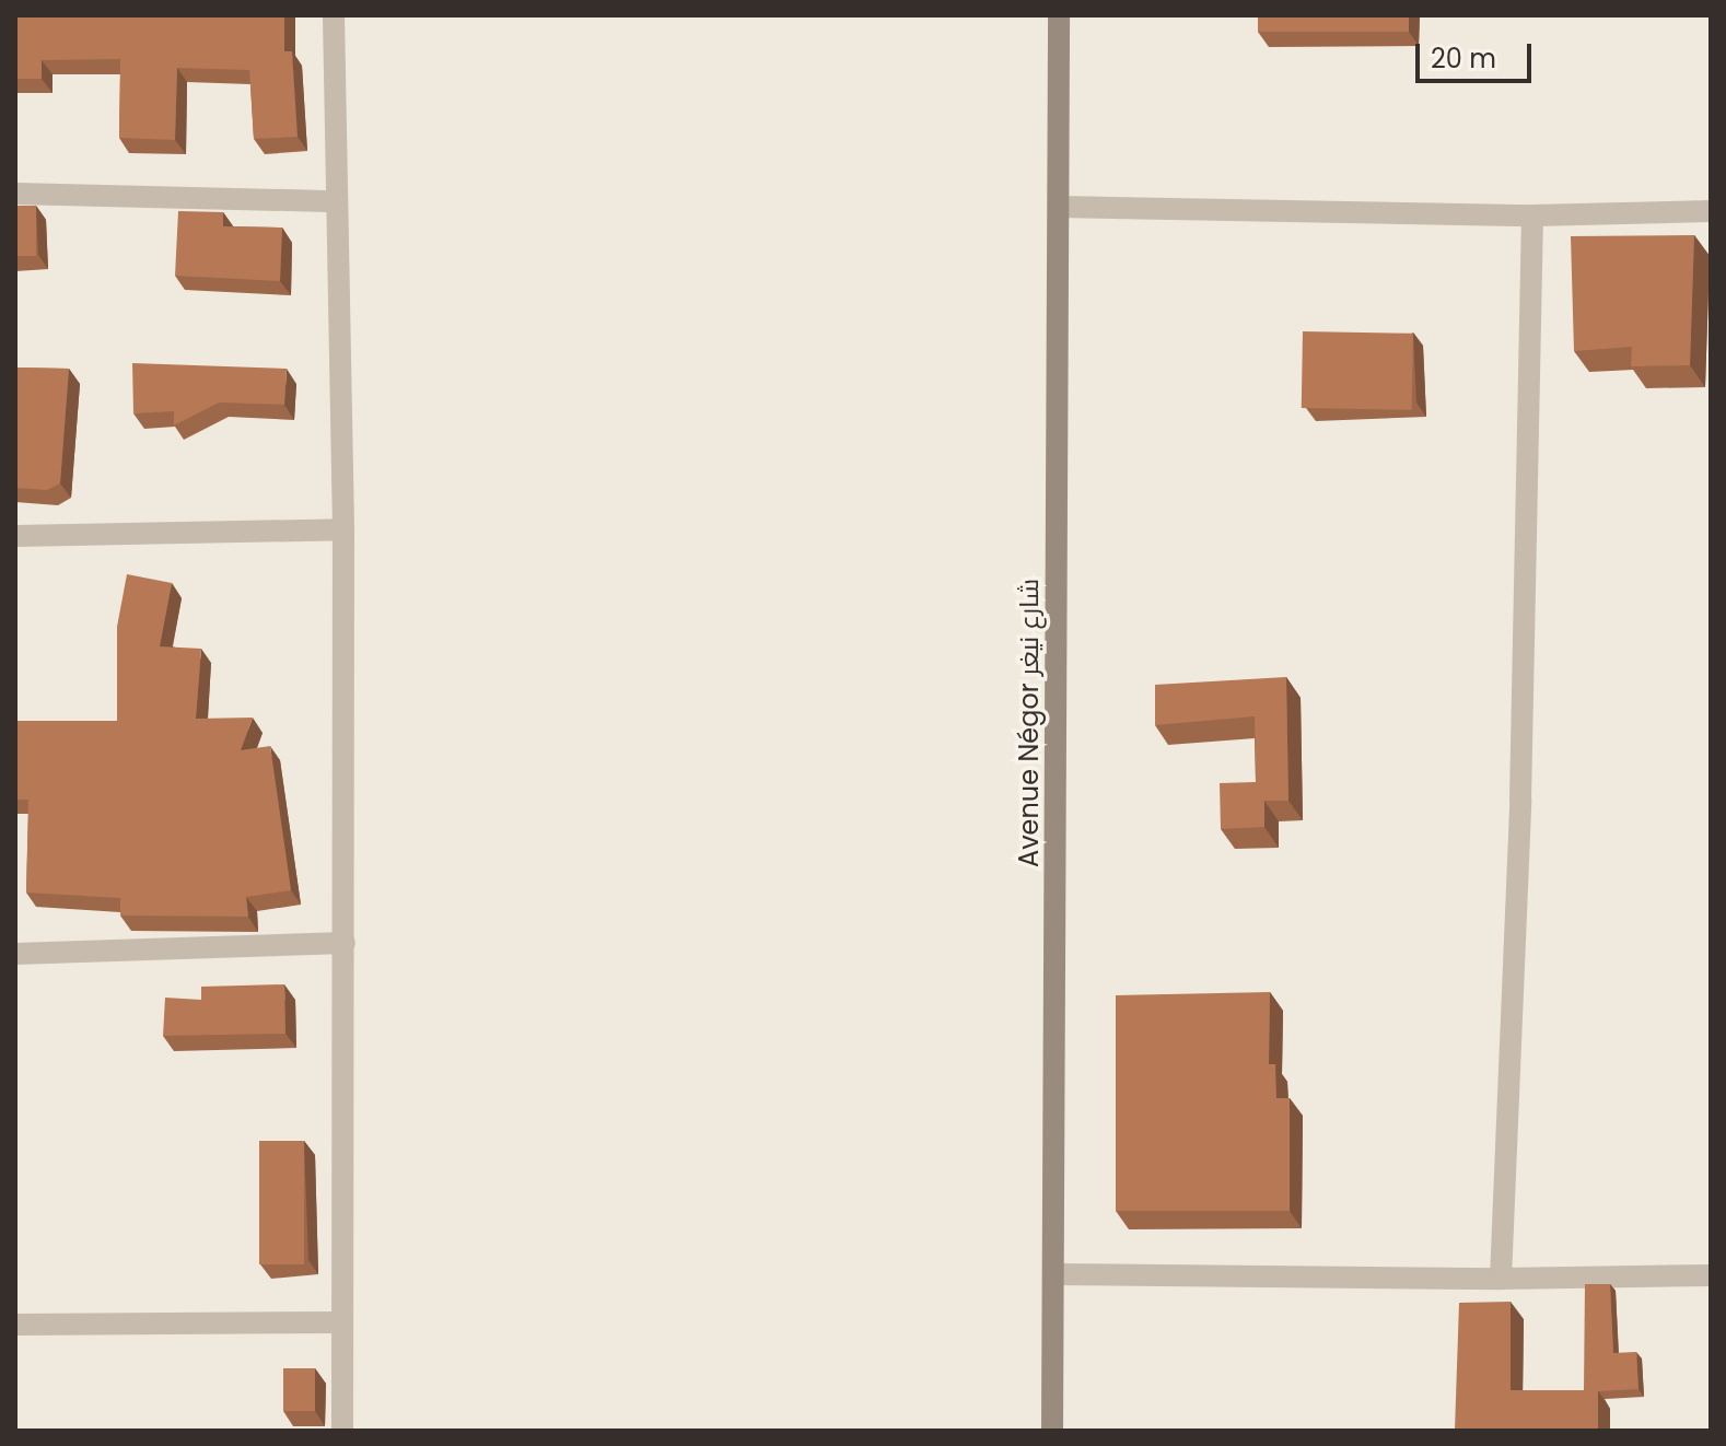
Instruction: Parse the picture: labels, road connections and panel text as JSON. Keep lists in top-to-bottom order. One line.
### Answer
{"streets":{"main road":["Avenue Négor شارع نيغر"]},"scale_bar":"20 m"}
